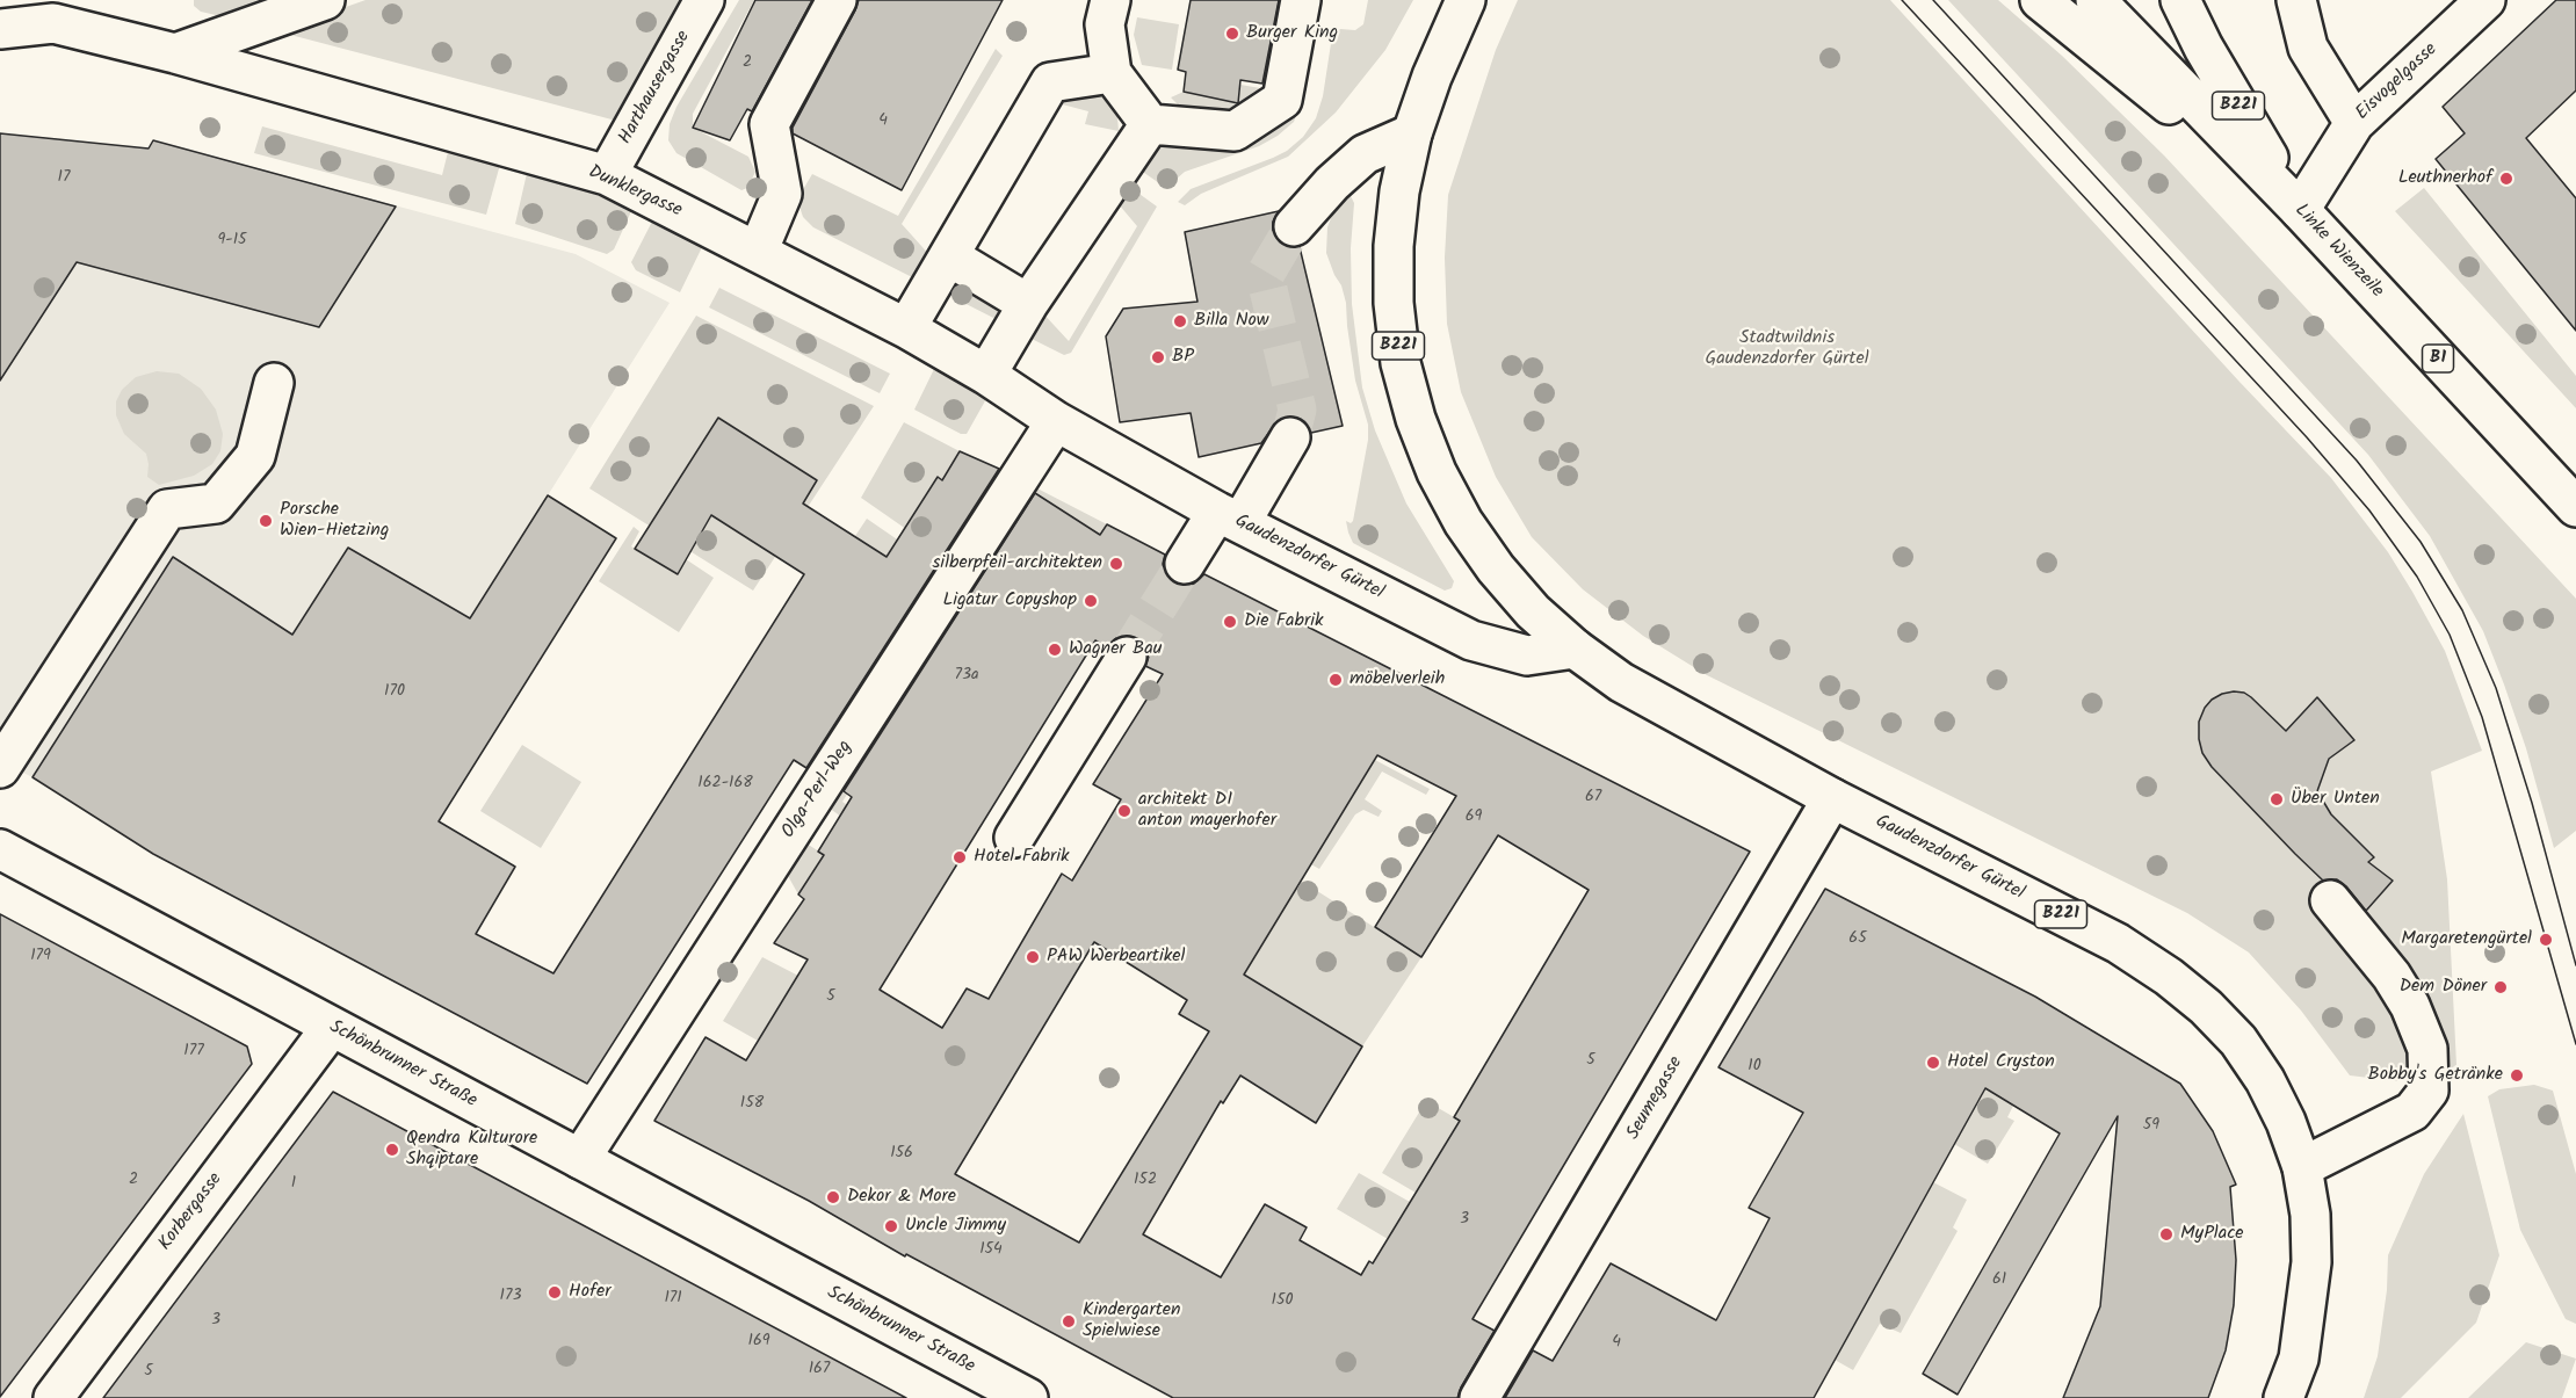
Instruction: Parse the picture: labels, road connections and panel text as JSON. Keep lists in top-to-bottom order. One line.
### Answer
{"streets":{"street":["Eisvogelgasse","Harthausergasse","B221","Dunklergasse","Linke Wienzeile","B1","Gaudenzdorfer Gürtel","Olga-Perl-Weg","Schönbrunner Straße","Seumegasse","Korbergasse"]},"crossings":[["Eisvogelgasse","B221"],["Eisvogelgasse","Linke Wienzeile"],["Harthausergasse","Dunklergasse"],["B221","Linke Wienzeile"],["Dunklergasse","Gaudenzdorfer Gürtel"],["Dunklergasse","Olga-Perl-Weg"],["Gaudenzdorfer Gürtel","Olga-Perl-Weg"],["Gaudenzdorfer Gürtel","Seumegasse"],["Olga-Perl-Weg","Schönbrunner Straße"],["Schönbrunner Straße","Korbergasse"]],"parks":["Stadtwildnis Gaudenzdorfer Gürtel"],"places":["Burger King","Leuthnerhof","Billa Now","BP","Porsche Wien-Hietzing","silberpfeil-architekten","Ligatur Copyshop","Die Fabrik","Wagner Bau","möbelverleih","Über Unten","architekt DI anton mayerhofer","Hotel Fabrik","Margaretengürtel","PAW Werbeartikel","Dem Döner","Hotel Cryston","Bobby's Getränke","Qendra Kulturore Shqiptare","Dekor & More","Uncle Jimmy","MyPlace","Hofer","Kindergarten Spielwiese"],"house_numbers":["2","4","17","9-15","73a","170","162-168","67","69","65","179","5","177","5","10","158","59","156","2","152","1","3","154","61","173","171","150","3","169","4","167","5"]}
